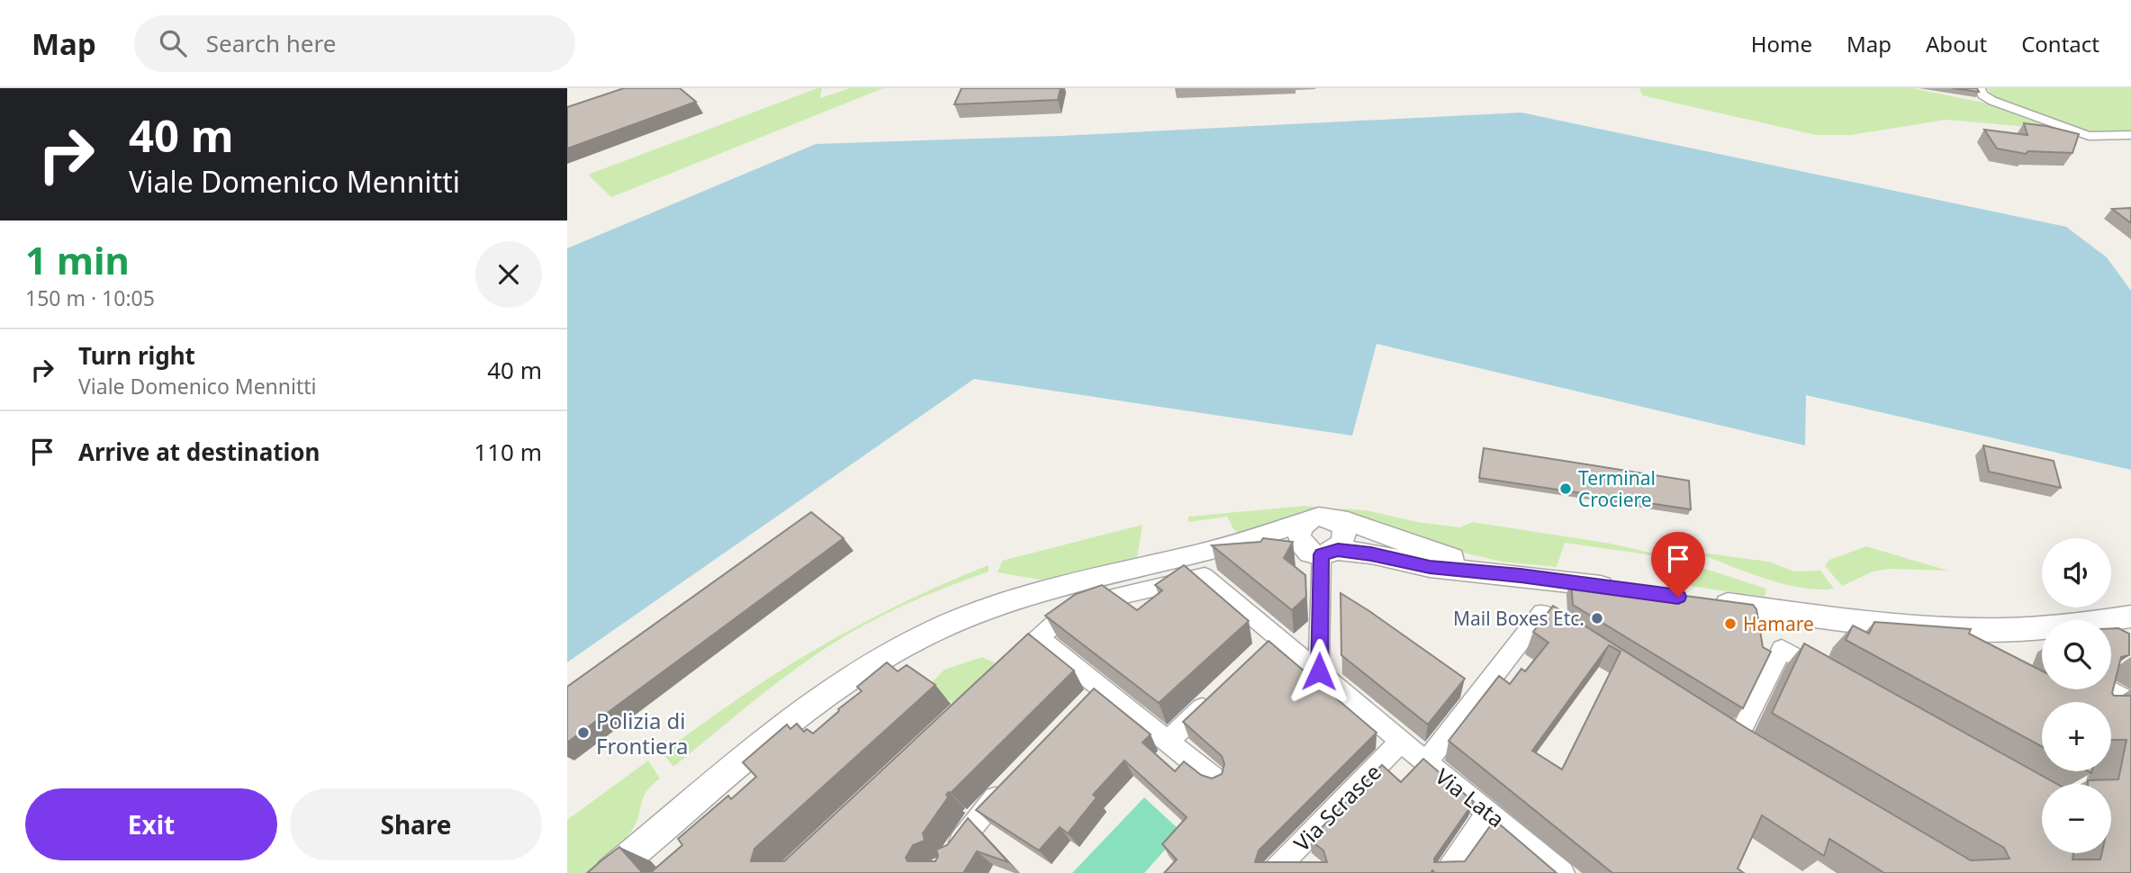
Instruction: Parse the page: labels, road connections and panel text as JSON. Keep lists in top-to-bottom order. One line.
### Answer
{"streets":{"street":["Via Lata","Via Scrasce"]},"crossings":[["Via Lata","Via Scrasce"]],"places":["Terminal Crociere","Mail Boxes Etc.","Hamare","Polizia di Frontiera"],"page":{"header":"Map","search":"Search here","nav":["Home","Map","About","Contact"],"turn":["40 m","Viale Domenico Mennitti"],"heading":["1 min","150 m · 10:05"],"list":[{"name":"Turn right","note":"Viale Domenico Mennitti","value":"40 m"},{"name":"Arrive at destination","value":"110 m"}],"map_buttons":["+","−"],"buttons":["Exit","Share"]}}
